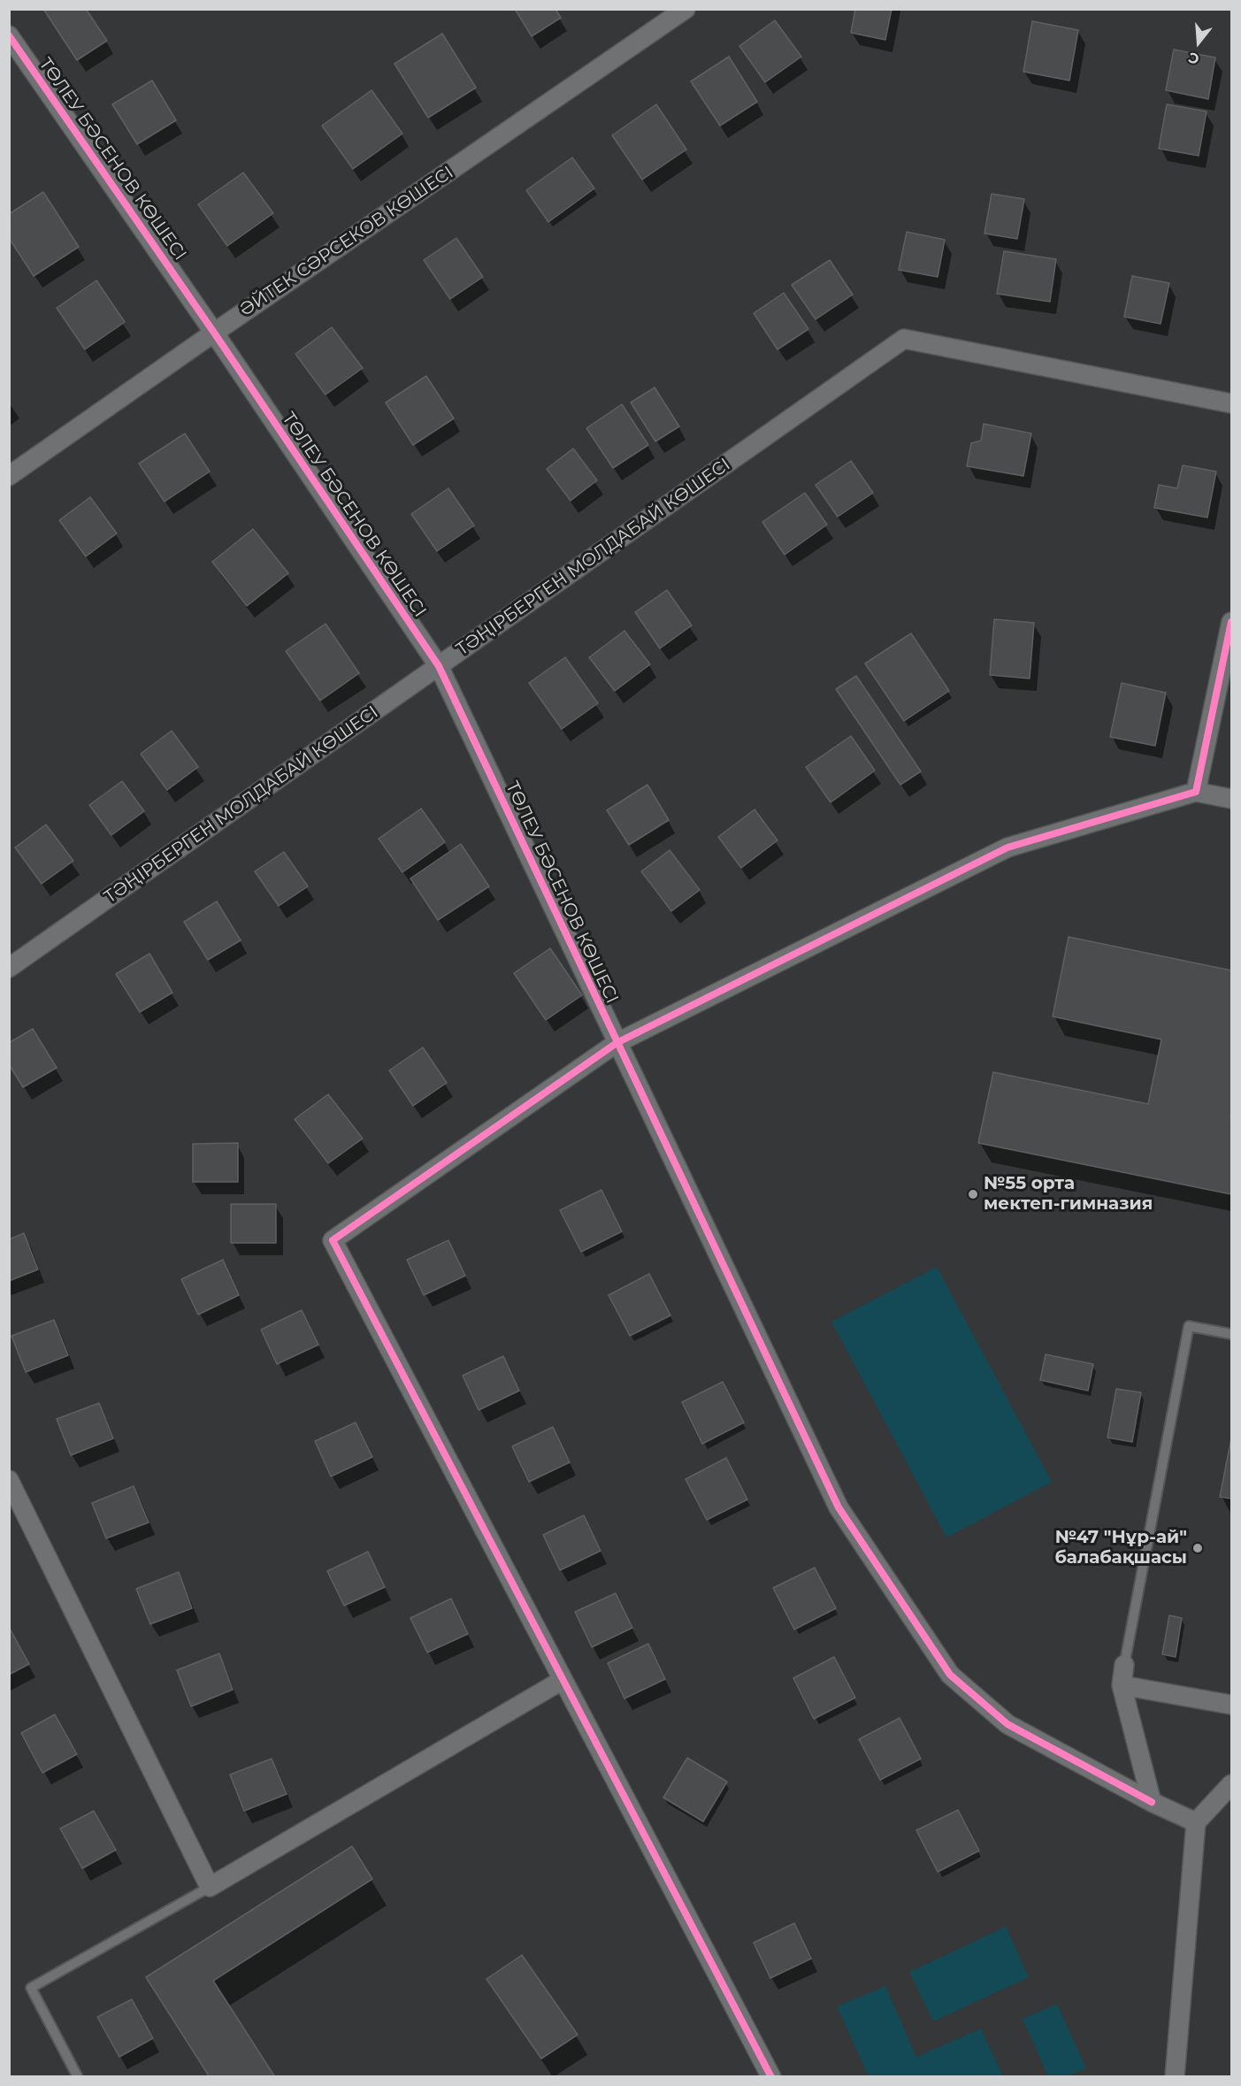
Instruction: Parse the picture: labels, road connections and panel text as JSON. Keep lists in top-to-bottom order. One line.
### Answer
{"streets":{"street":["ТӨЛЕУ БӘСЕНОВ КӨШЕСІ","ӘЙТЕК СӘРСЕКОВ КӨШЕСІ","ТӘҢІРБЕРГЕН МОЛДАБАЙ КӨШЕСІ"]},"crossings":[["ТӨЛЕУ БӘСЕНОВ КӨШЕСІ","ӘЙТЕК СӘРСЕКОВ КӨШЕСІ"],["ТӨЛЕУ БӘСЕНОВ КӨШЕСІ","ТӘҢІРБЕРГЕН МОЛДАБАЙ КӨШЕСІ"]],"places":["№55 орта мектеп-гимназия","№47 \"Нұр-ай\" балабақшасы"],"north":"bottom"}
